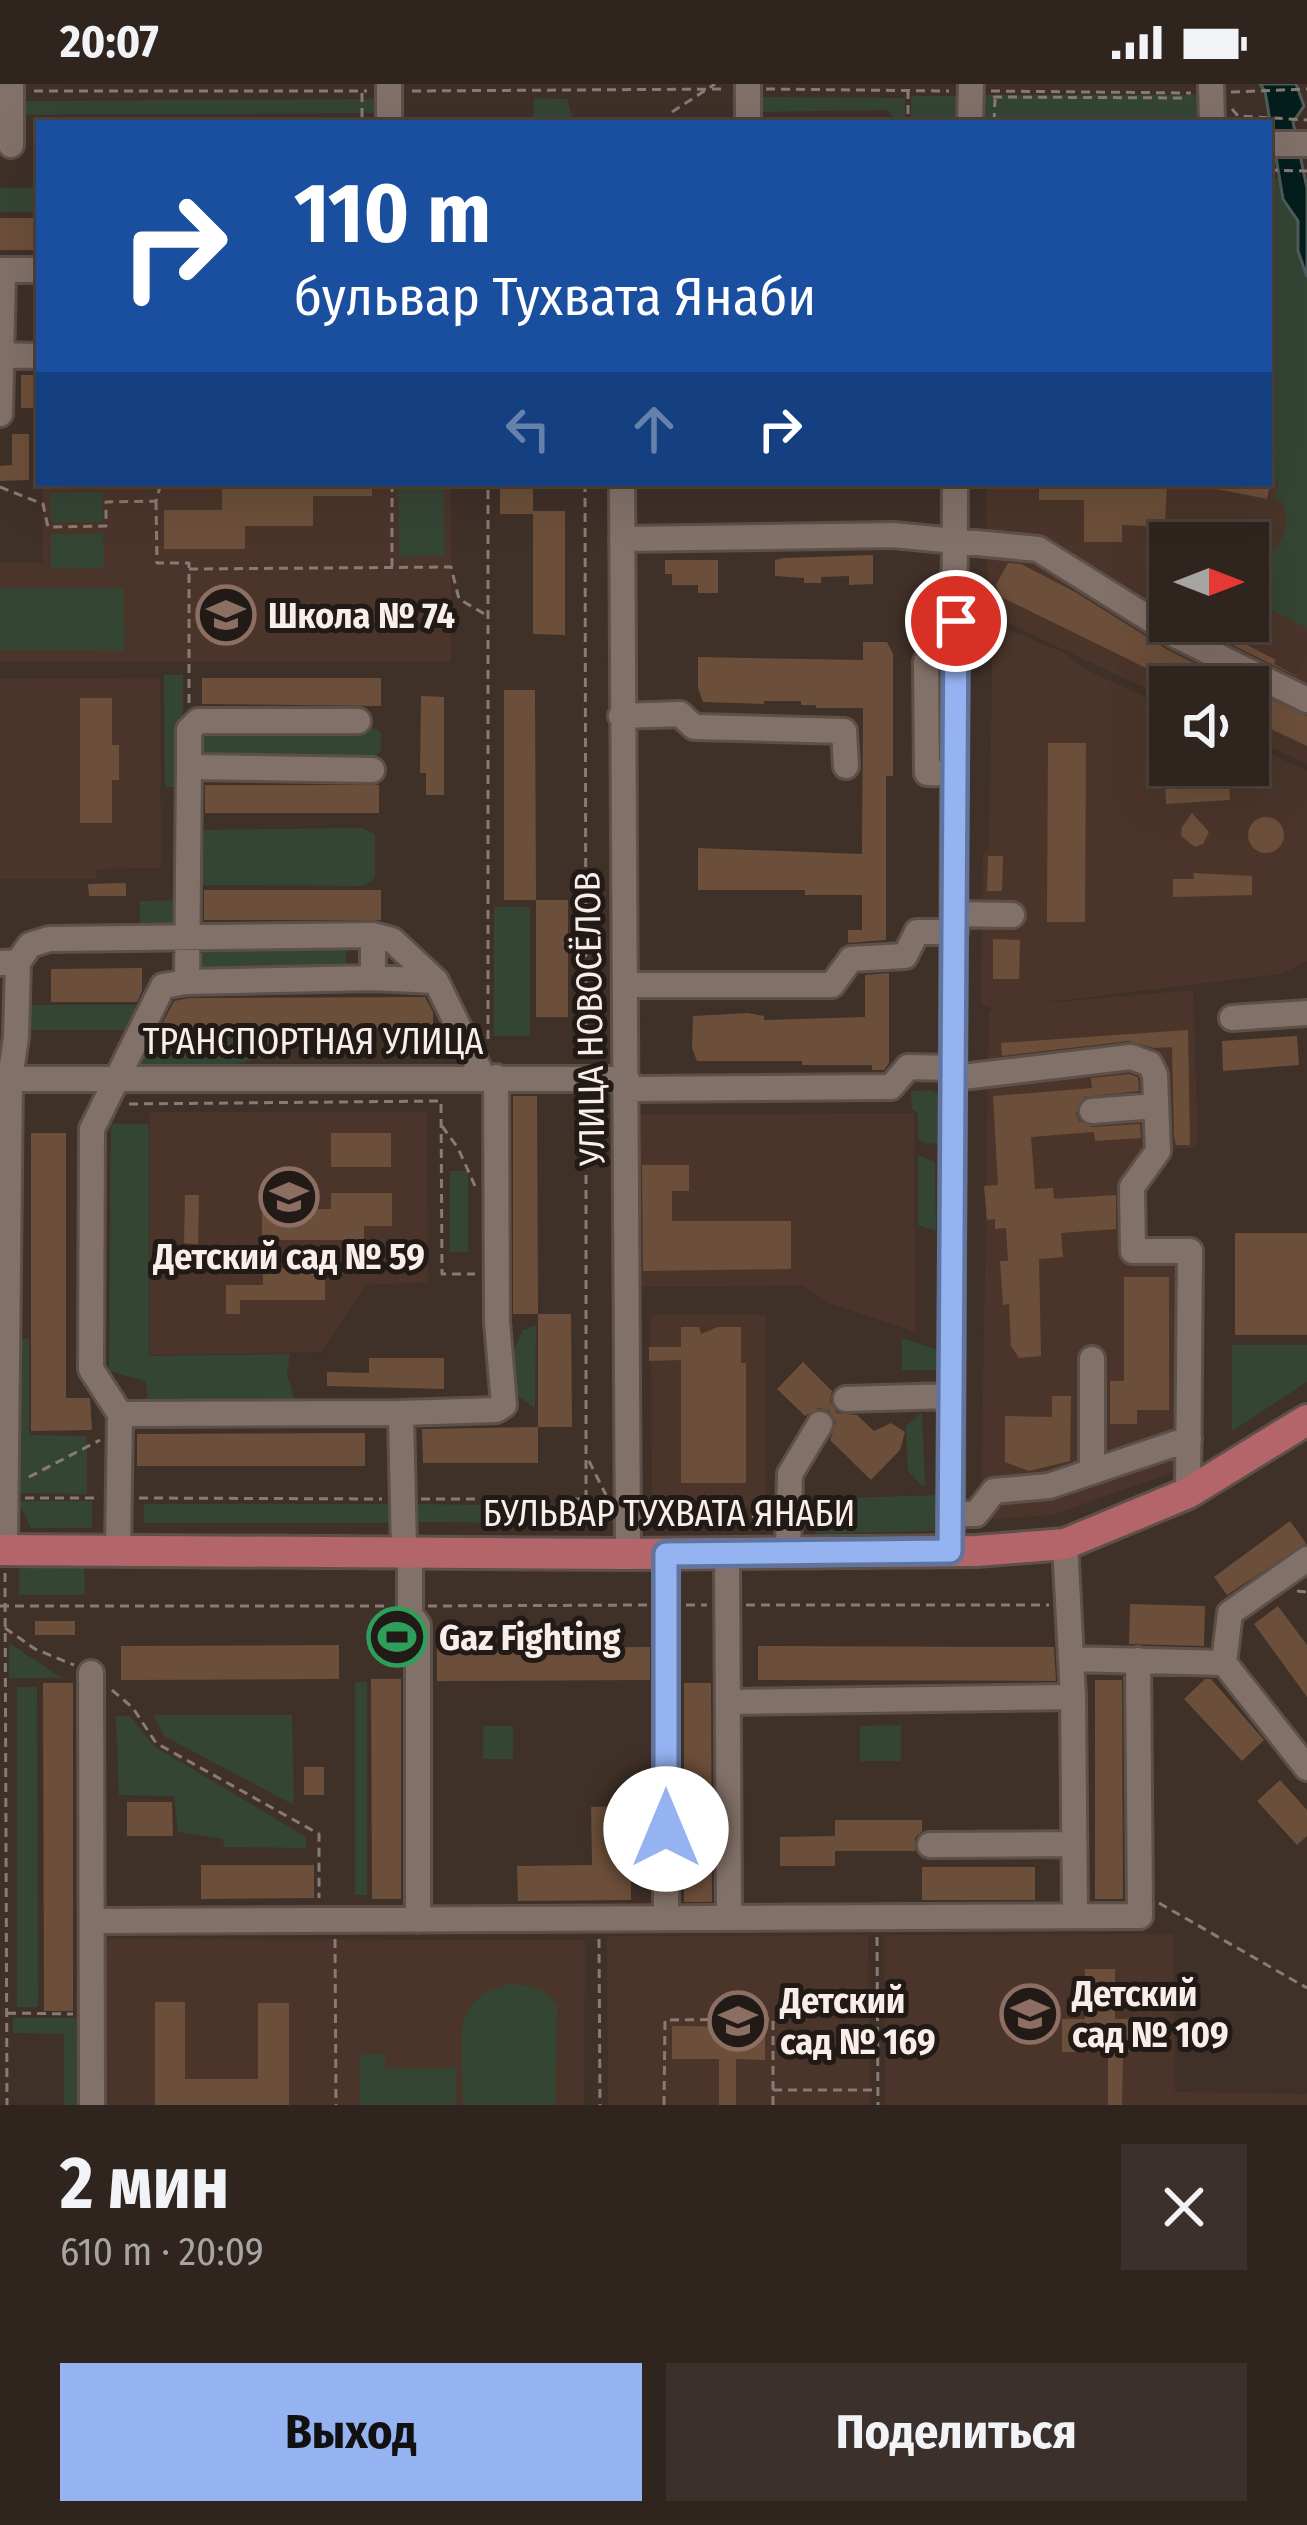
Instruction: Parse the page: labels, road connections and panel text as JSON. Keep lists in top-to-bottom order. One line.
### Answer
{"streets":{"main road":["БУЛЬВАР ТУХВАТА ЯНАБИ"],"street":["УЛИЦА НОВОСЁЛОВ","ТРАНСПОРТНАЯ УЛИЦА"]},"crossings":[["УЛИЦА НОВОСЁЛОВ","ТРАНСПОРТНАЯ УЛИЦА"],["УЛИЦА НОВОСЁЛОВ","БУЛЬВАР ТУХВАТА ЯНАБИ"]],"places":{"school or university":["Школа № 74","Детский сад № 59","Детский сад № 109","Детский сад № 169"],"sports":["Gaz Fighting"]},"north":"right","page":{"status":"20:07","turn":["110 m","бульвар Тухвата Янаби"],"heading":["2 мин","610 m · 20:09"],"buttons":["Выход","Поделиться"]}}
